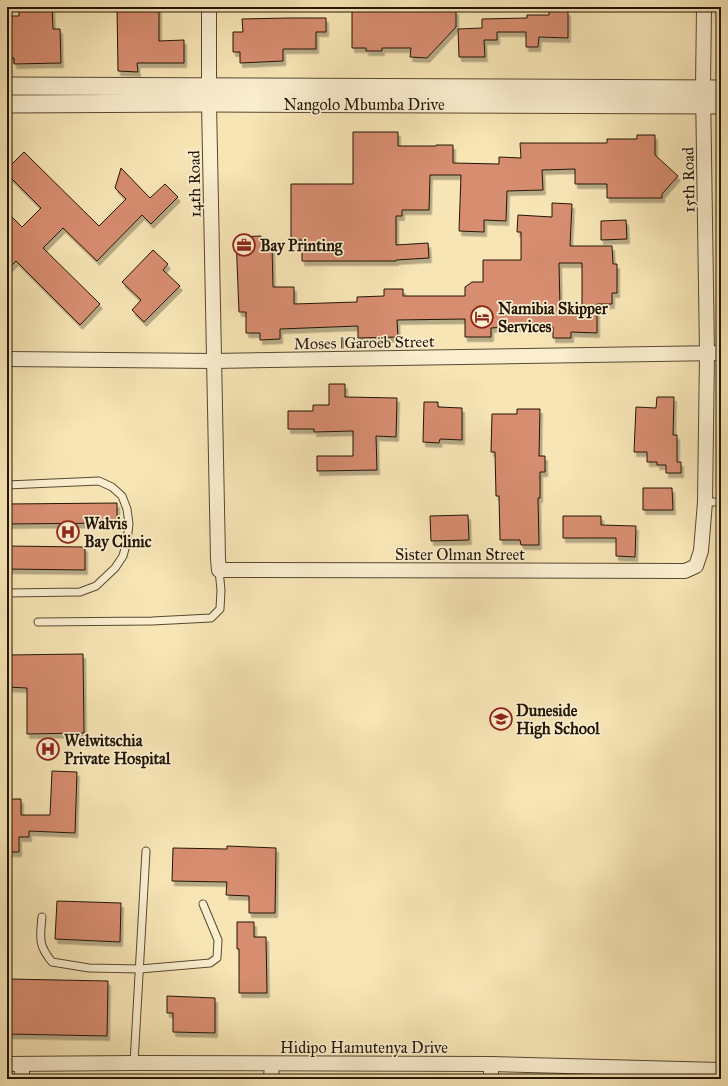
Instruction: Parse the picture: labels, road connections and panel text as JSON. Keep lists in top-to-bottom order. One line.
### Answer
{"streets":{"street":["Nangolo Mbumba Drive","15th Road","14th Road","Moses ǁGaroëb Street","Sister Olman Street","Hidipo Hamutenya Drive"]},"crossings":[["Nangolo Mbumba Drive","15th Road"],["Nangolo Mbumba Drive","14th Road"],["15th Road","Moses ǁGaroëb Street"],["15th Road","Sister Olman Street"],["14th Road","Moses ǁGaroëb Street"],["Moses ǁGaroëb Street","Sister Olman Street"]],"places":{"office":["Bay Printing"],"hotel":["Namibia Skipper Services"],"hospital":["Walvis Bay Clinic","Welwitschia Private Hospital"],"school or university":["Duneside High School"]}}
